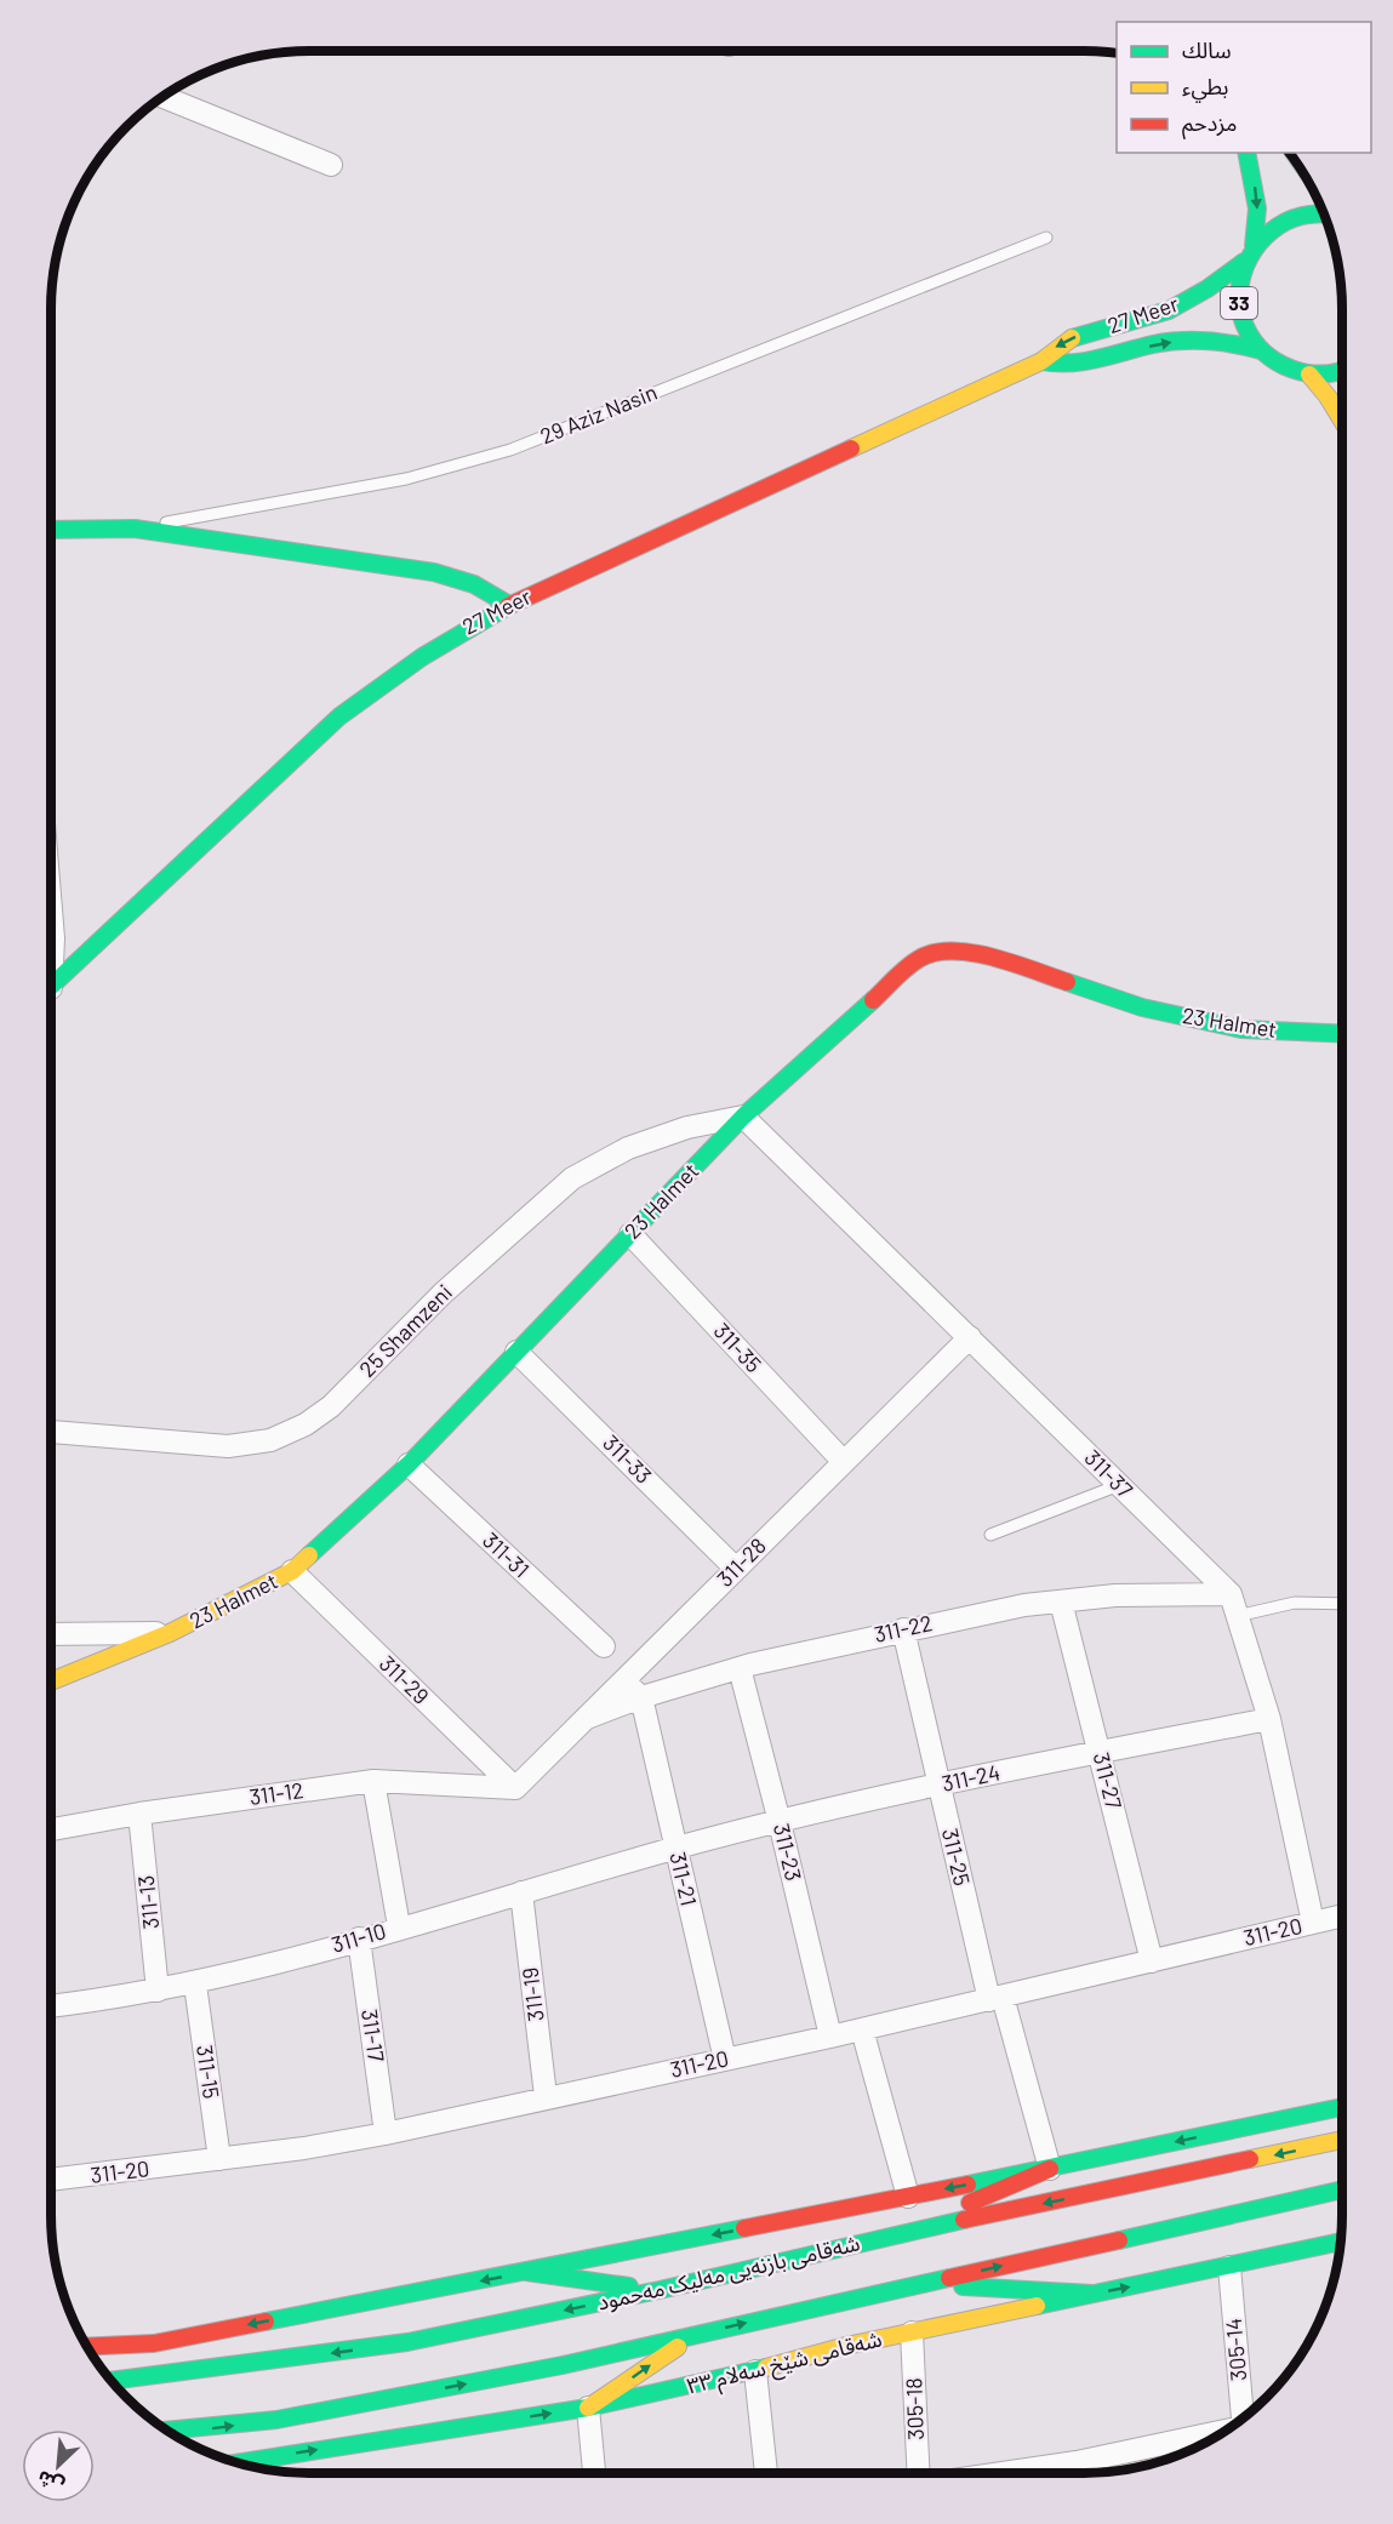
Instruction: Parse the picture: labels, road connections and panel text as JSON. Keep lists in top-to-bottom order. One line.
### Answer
{"streets":{"main road":["33","27 Meer","29 Aziz Nasin","23 Halmet","شەقامی بازنەیی مەلیک مەحمود","شەقامی شێخ سەلام ٣٣"],"street":["25 Shamzeni","311-35","311-33","311-37","311-31","311-28","311-22","311-29","311-24","311-27","311-12","311-23","311-25","311-21","311-13","311-20","311-10","311-19","311-17","311-15","305-14","305-18"]},"crossings":[["33","27 Meer"],["27 Meer","29 Aziz Nasin"],["23 Halmet","25 Shamzeni"],["23 Halmet","311-35"],["23 Halmet","311-33"],["23 Halmet","311-37"],["23 Halmet","311-31"],["23 Halmet","311-29"],["25 Shamzeni","311-37"],["311-35","311-28"],["311-33","311-28"],["311-37","311-28"],["311-37","311-22"],["311-28","311-22"],["311-28","311-29"],["311-28","311-12"],["311-22","311-27"],["311-22","311-23"],["311-22","311-25"],["311-22","311-21"],["311-29","311-12"],["311-24","311-27"],["311-24","311-23"],["311-24","311-25"],["311-24","311-21"],["311-24","311-10"],["311-27","311-20"],["311-12","311-13"],["311-23","311-20"],["311-25","311-20"],["311-21","311-20"],["311-21","311-10"],["311-13","311-10"],["311-20","311-19"],["311-20","311-17"],["311-20","311-15"],["311-10","311-19"],["311-10","311-17"],["311-10","311-15"],["305-14","شەقامی شێخ سەلام ٣٣"],["شەقامی شێخ سەلام ٣٣","305-18"]],"legend":["سالك","بطيء","مزدحم"],"north":"bottom left"}
